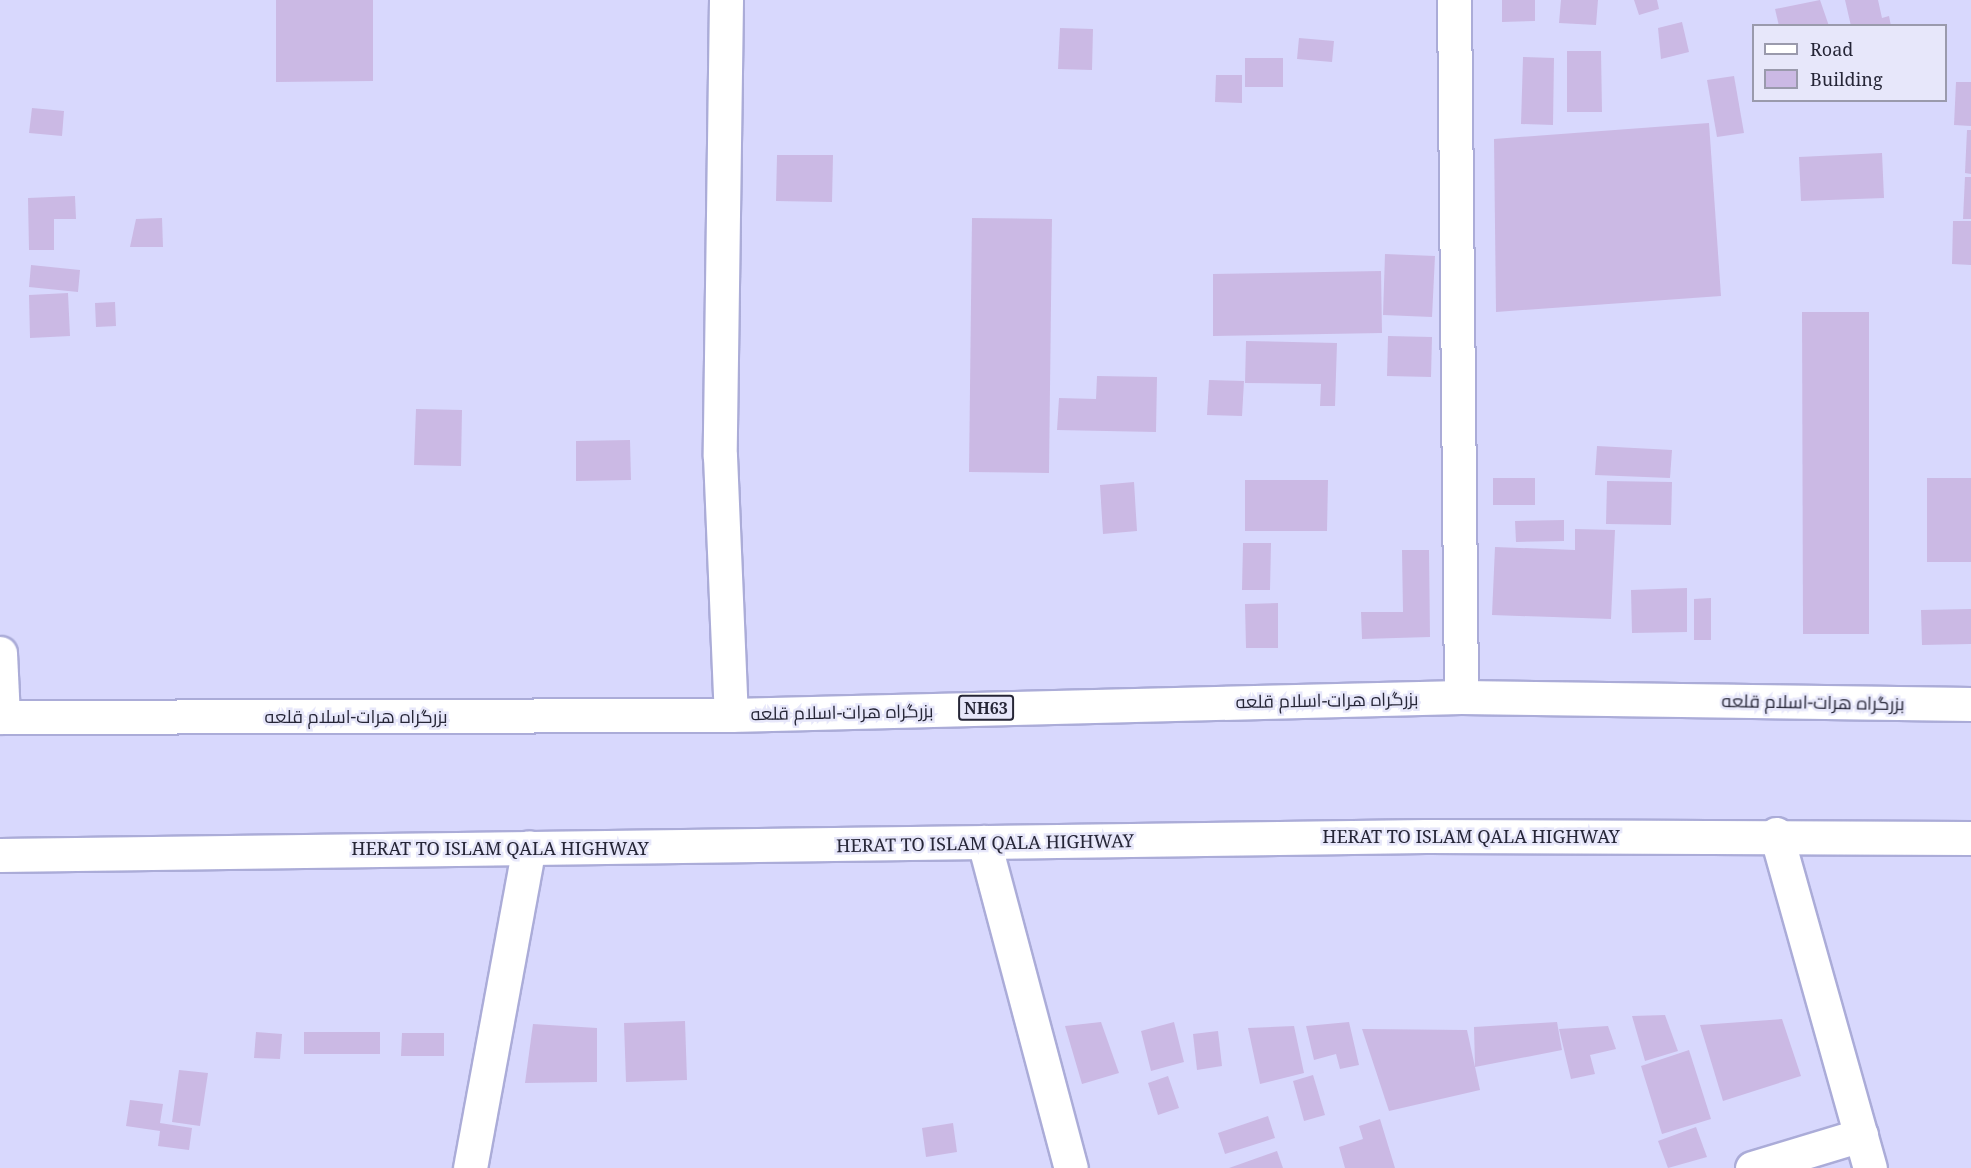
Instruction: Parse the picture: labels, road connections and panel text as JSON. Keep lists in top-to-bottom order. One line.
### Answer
{"streets":{"main road":["بزرگراه هرات-اسلام قلعه","NH63","HERAT TO ISLAM QALA HIGHWAY"]},"legend":["Road","Building"]}
